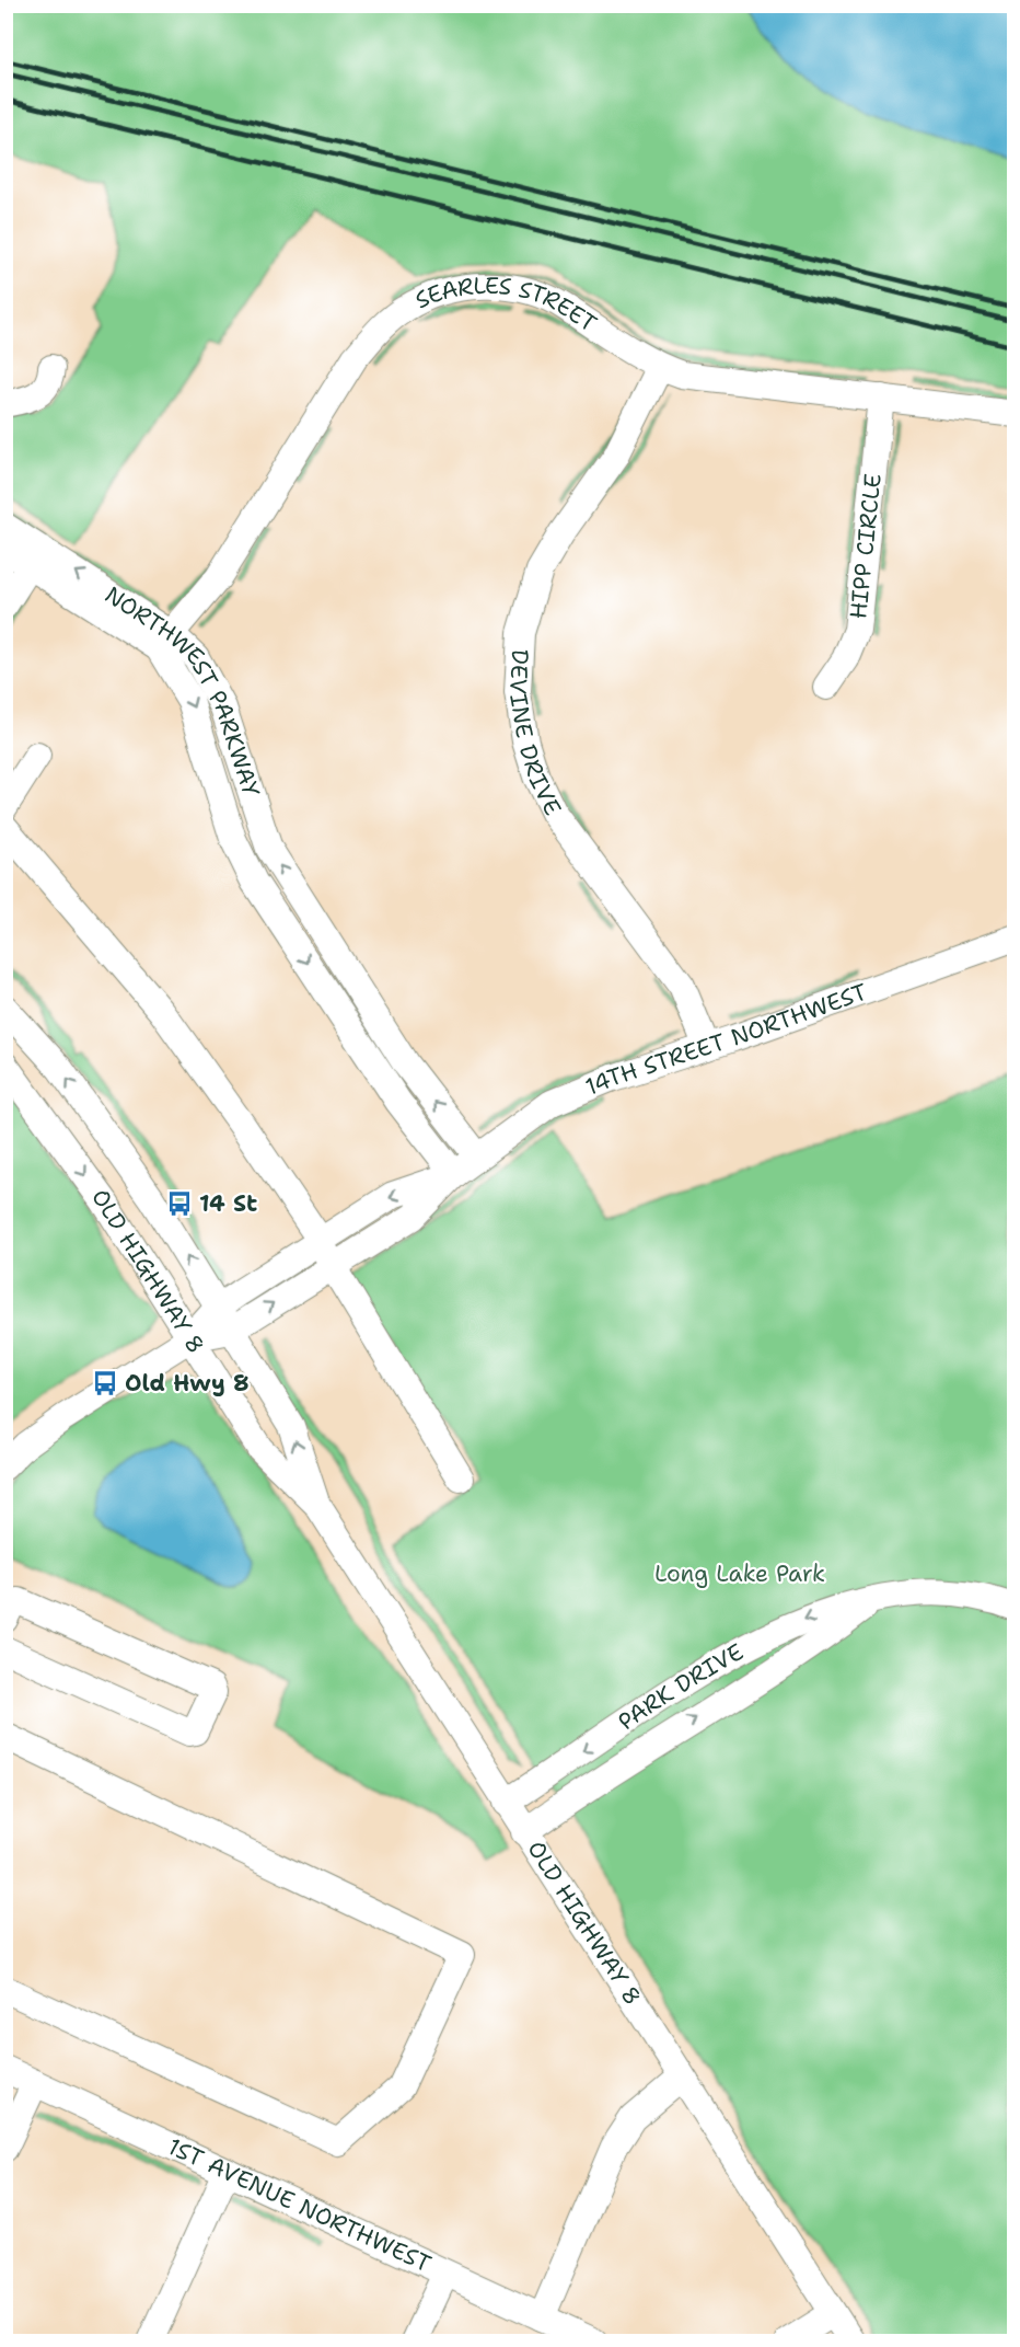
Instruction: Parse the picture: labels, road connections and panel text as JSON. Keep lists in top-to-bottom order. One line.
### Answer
{"streets":{"street":["SEARLES STREET","HIPP CIRCLE","NORTHWEST PARKWAY","DEVINE DRIVE","14TH STREET NORTHWEST","OLD HIGHWAY 8","PARK DRIVE","1ST AVENUE NORTHWEST"]},"crossings":[["SEARLES STREET","HIPP CIRCLE"],["SEARLES STREET","NORTHWEST PARKWAY"],["SEARLES STREET","DEVINE DRIVE"],["NORTHWEST PARKWAY","14TH STREET NORTHWEST"],["DEVINE DRIVE","14TH STREET NORTHWEST"],["14TH STREET NORTHWEST","OLD HIGHWAY 8"],["OLD HIGHWAY 8","PARK DRIVE"]],"parks":["Long Lake Park"],"places":{"bus stop":["14 St","Old Hwy 8"]}}
